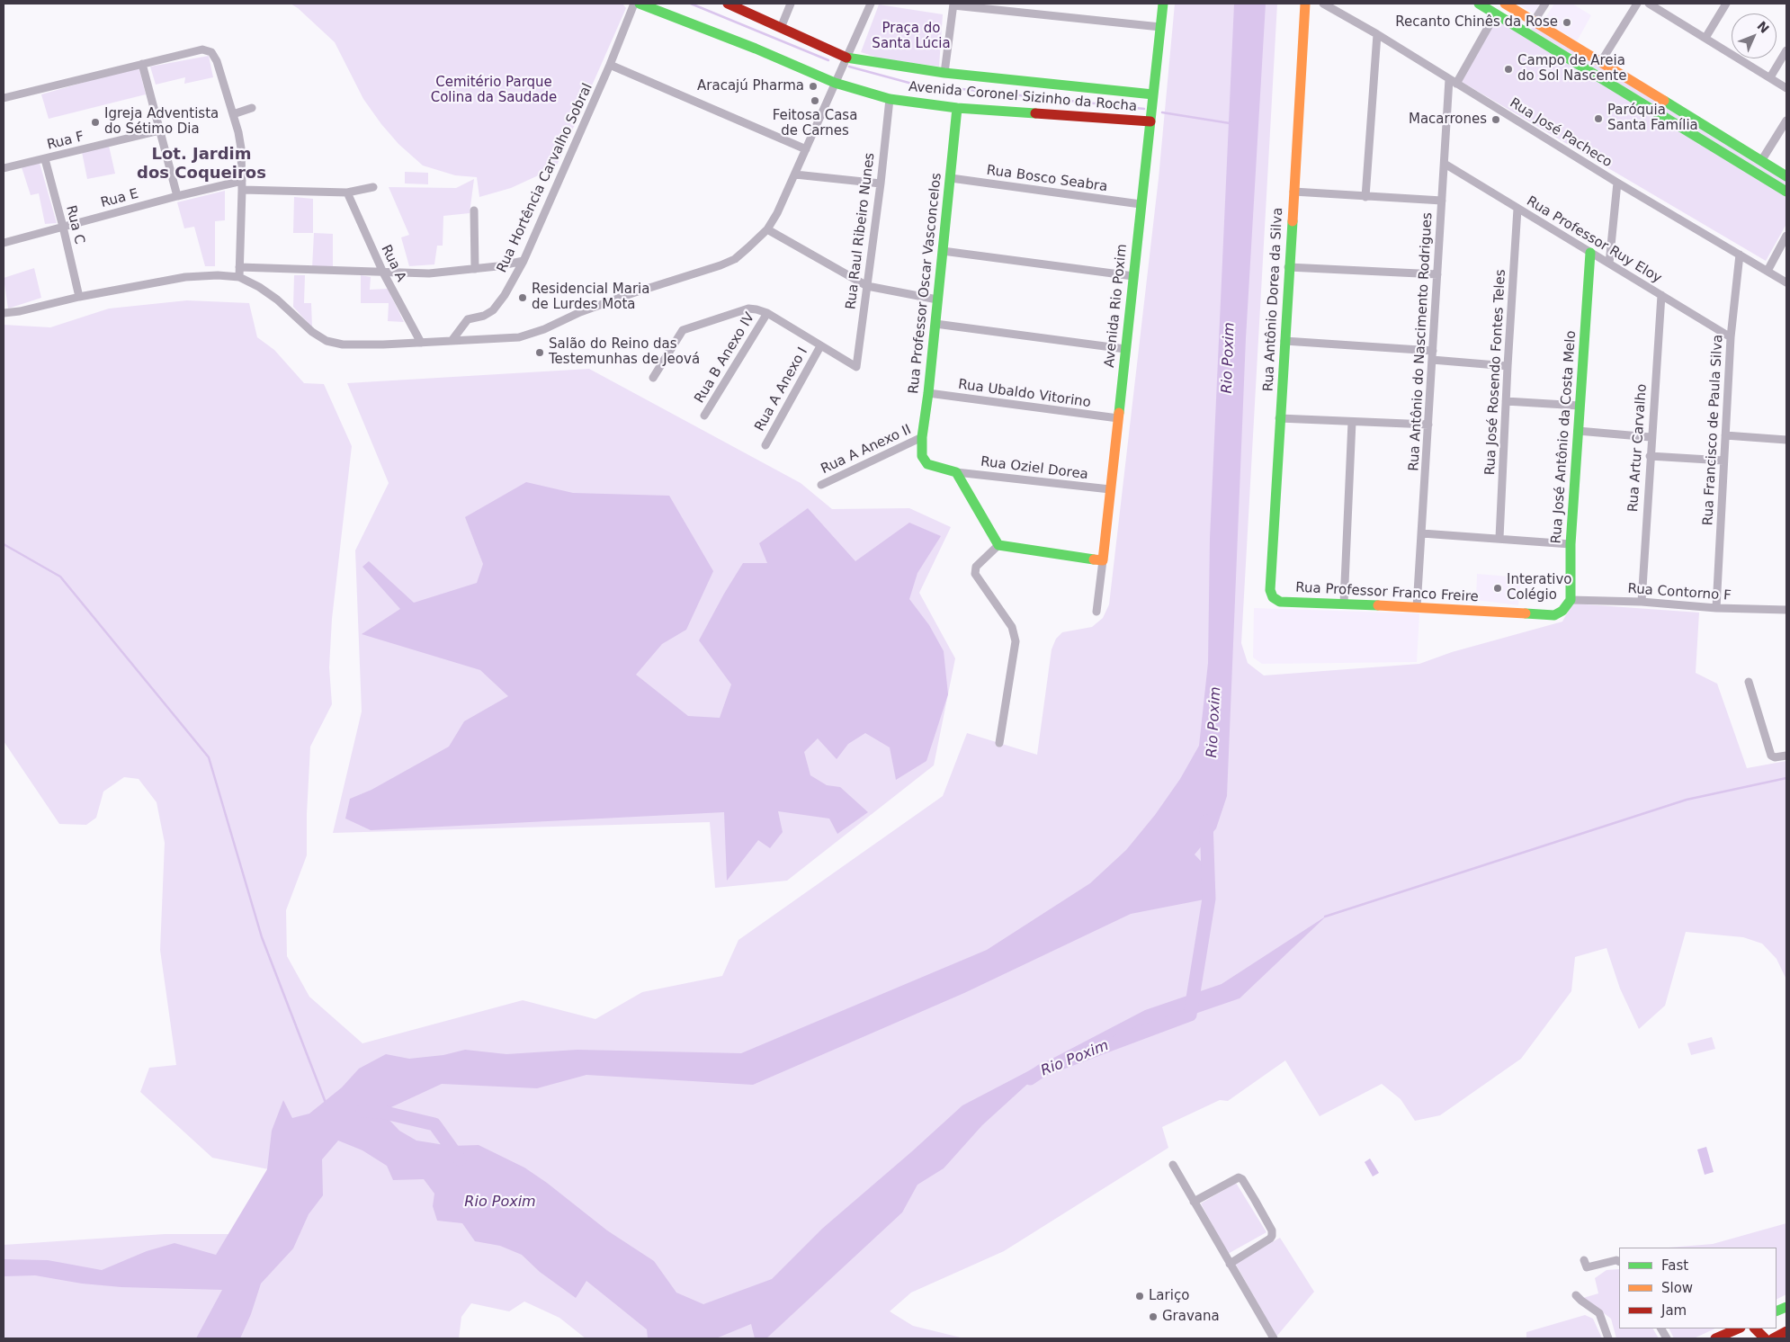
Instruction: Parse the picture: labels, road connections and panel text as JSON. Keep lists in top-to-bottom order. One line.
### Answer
{"streets":{"street":["Avenida Coronel Sizinho da Rocha","Rua José Pacheco","Rua F","Rua Hortência Carvalho Sobral","Rua Bosco Seabra","Rua E","Rua C","Rua Raul Ribeiro Nunes","Rua Professor Ruy Eloy","Rua A","Rua Professor Oscar Vasconcelos","Rua Antônio Dorea da Silva","Avenida Rio Poxim","Rua Antônio do Nascimento Rodrigues","Rua B Anexo IV","Rua José Rosendo Fontes Teles","Rua A Anexo I","Rua Ubaldo Vitorino","Rua Francisco de Paula Silva","Rua José Antônio da Costa Melo","Rua Artur Carvalho","Rua A Anexo II","Rua Oziel Dorea","Rua Professor Franco Freire","Rua Contorno F"]},"crossings":[["Avenida Coronel Sizinho da Rocha","Rua Raul Ribeiro Nunes"],["Avenida Coronel Sizinho da Rocha","Rua Professor Oscar Vasconcelos"],["Avenida Coronel Sizinho da Rocha","Avenida Rio Poxim"],["Rua José Pacheco","Rua Antônio do Nascimento Rodrigues"],["Rua José Pacheco","Rua Francisco de Paula Silva"],["Rua F","Rua C"],["Rua Bosco Seabra","Rua Professor Oscar Vasconcelos"],["Rua Bosco Seabra","Avenida Rio Poxim"],["Rua E","Rua C"],["Rua E","Rua A"],["Rua Raul Ribeiro Nunes","Rua A Anexo I"],["Rua Professor Ruy Eloy","Rua Antônio do Nascimento Rodrigues"],["Rua Professor Ruy Eloy","Rua José Rosendo Fontes Teles"],["Rua Professor Ruy Eloy","Rua Francisco de Paula Silva"],["Rua Professor Ruy Eloy","Rua José Antônio da Costa Melo"],["Rua Professor Ruy Eloy","Rua Artur Carvalho"],["Rua Professor Oscar Vasconcelos","Rua Ubaldo Vitorino"],["Rua Professor Oscar Vasconcelos","Rua A Anexo II"],["Rua Professor Oscar Vasconcelos","Rua Oziel Dorea"],["Rua Antônio Dorea da Silva","Rua Professor Franco Freire"],["Avenida Rio Poxim","Rua Ubaldo Vitorino"],["Avenida Rio Poxim","Rua Oziel Dorea"],["Rua Antônio do Nascimento Rodrigues","Rua Professor Franco Freire"],["Rua Francisco de Paula Silva","Rua Contorno F"],["Rua José Antônio da Costa Melo","Rua Professor Franco Freire"],["Rua José Antônio da Costa Melo","Rua Contorno F"],["Rua Artur Carvalho","Rua Contorno F"],["Rua Professor Franco Freire","Rua Contorno F"]],"districts":["Lot. Jardim dos Coqueiros"],"water":["Rio Poxim"],"parks":["Praça do Santa Lúcia","Cemitério Parque Colina da Saudade"],"places":["Recanto Chinês da Rose","Campo de Areia do Sol Nascente","Aracajú Pharma","Feitosa Casa de Carnes","Paróquia Santa Família","Macarrones","Igreja Adventista do Sétimo Dia","Residencial Maria de Lurdes Mota","Salão do Reino das Testemunhas de Jeová","Interativo Colégio","Lariço","Gravana"],"legend":["Fast","Slow","Jam"],"north":"top right"}
